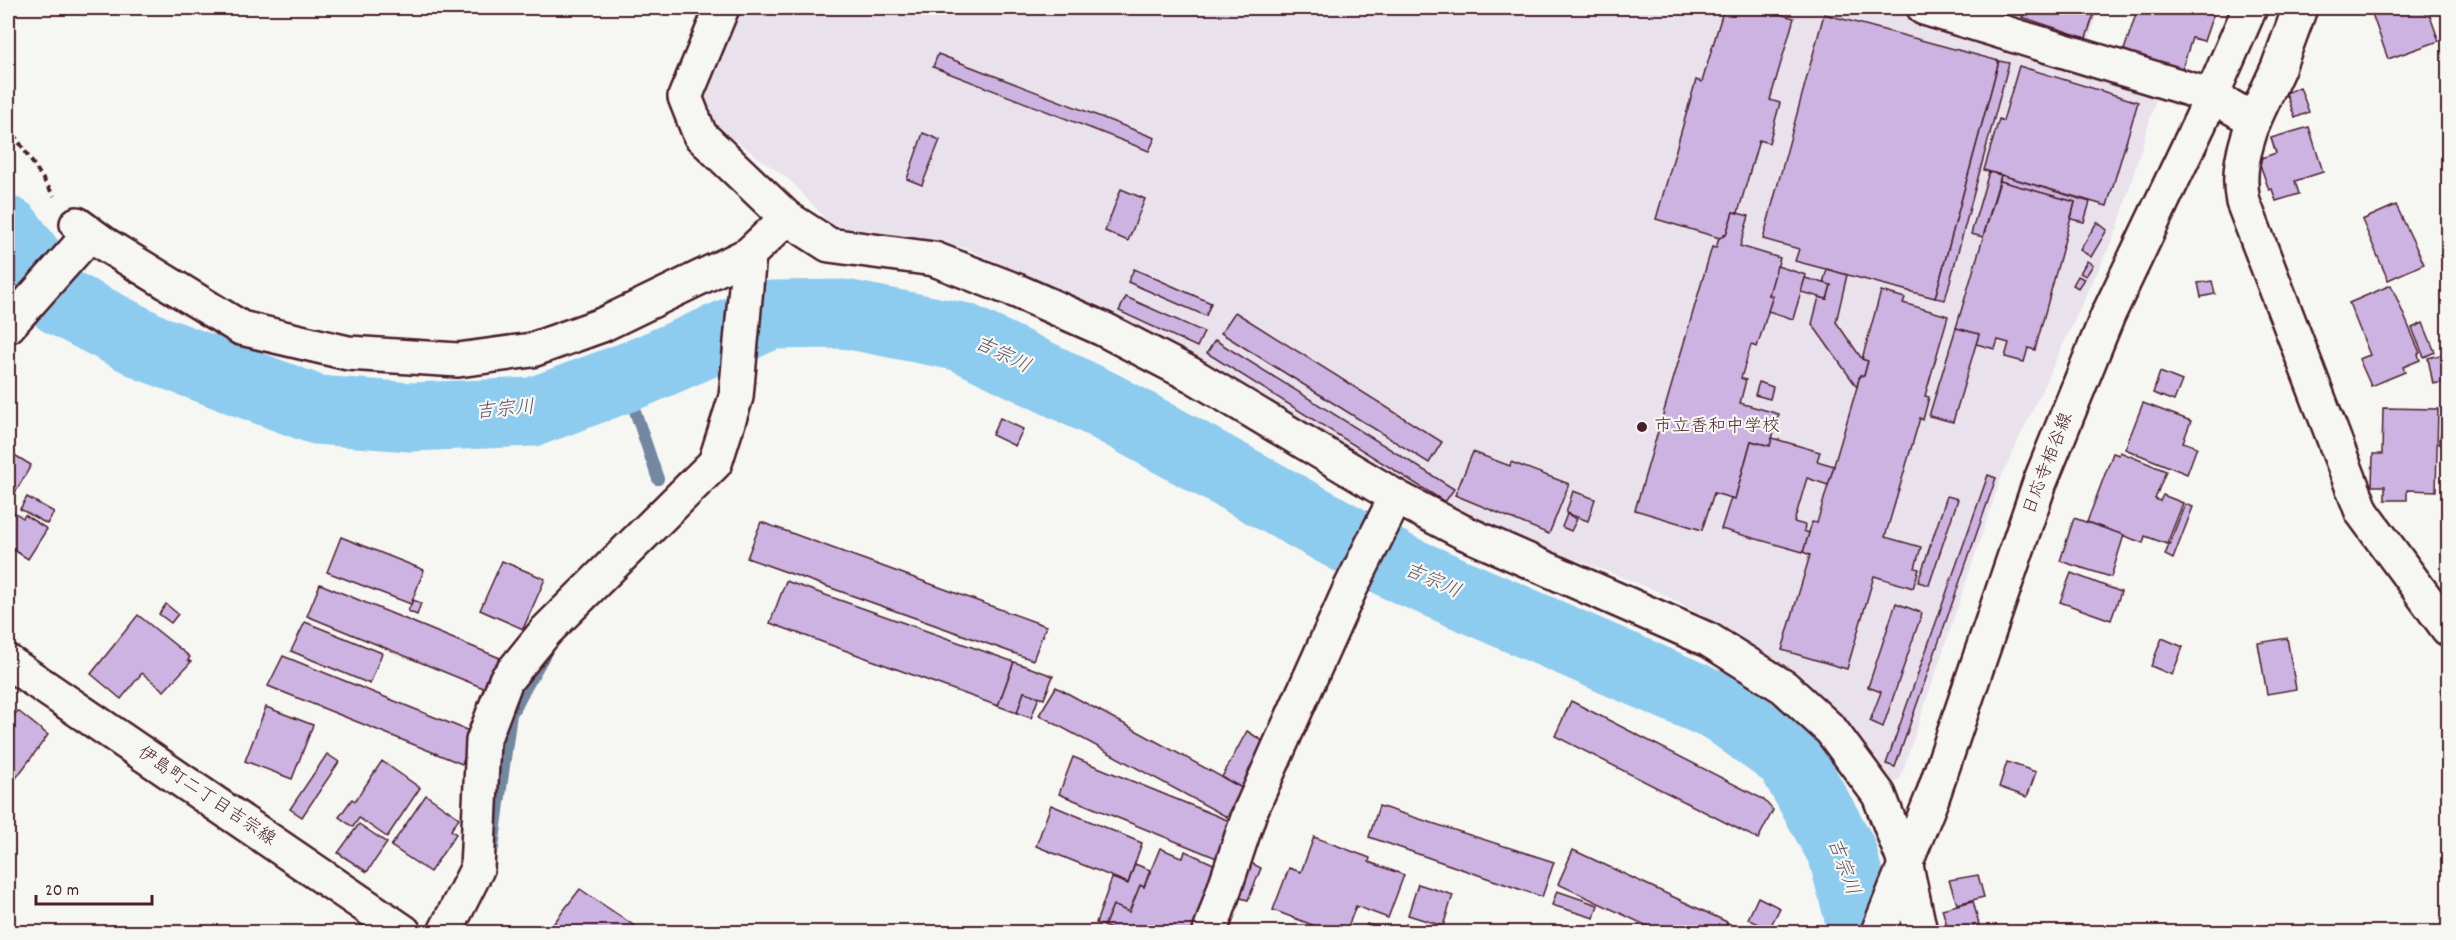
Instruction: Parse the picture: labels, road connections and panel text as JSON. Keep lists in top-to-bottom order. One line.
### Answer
{"streets":{"street":["日応寺栢谷線","伊島町二丁目吉宗線"]},"water":["吉宗川"],"places":["市立香和中学校"],"scale_bar":"20 m"}
